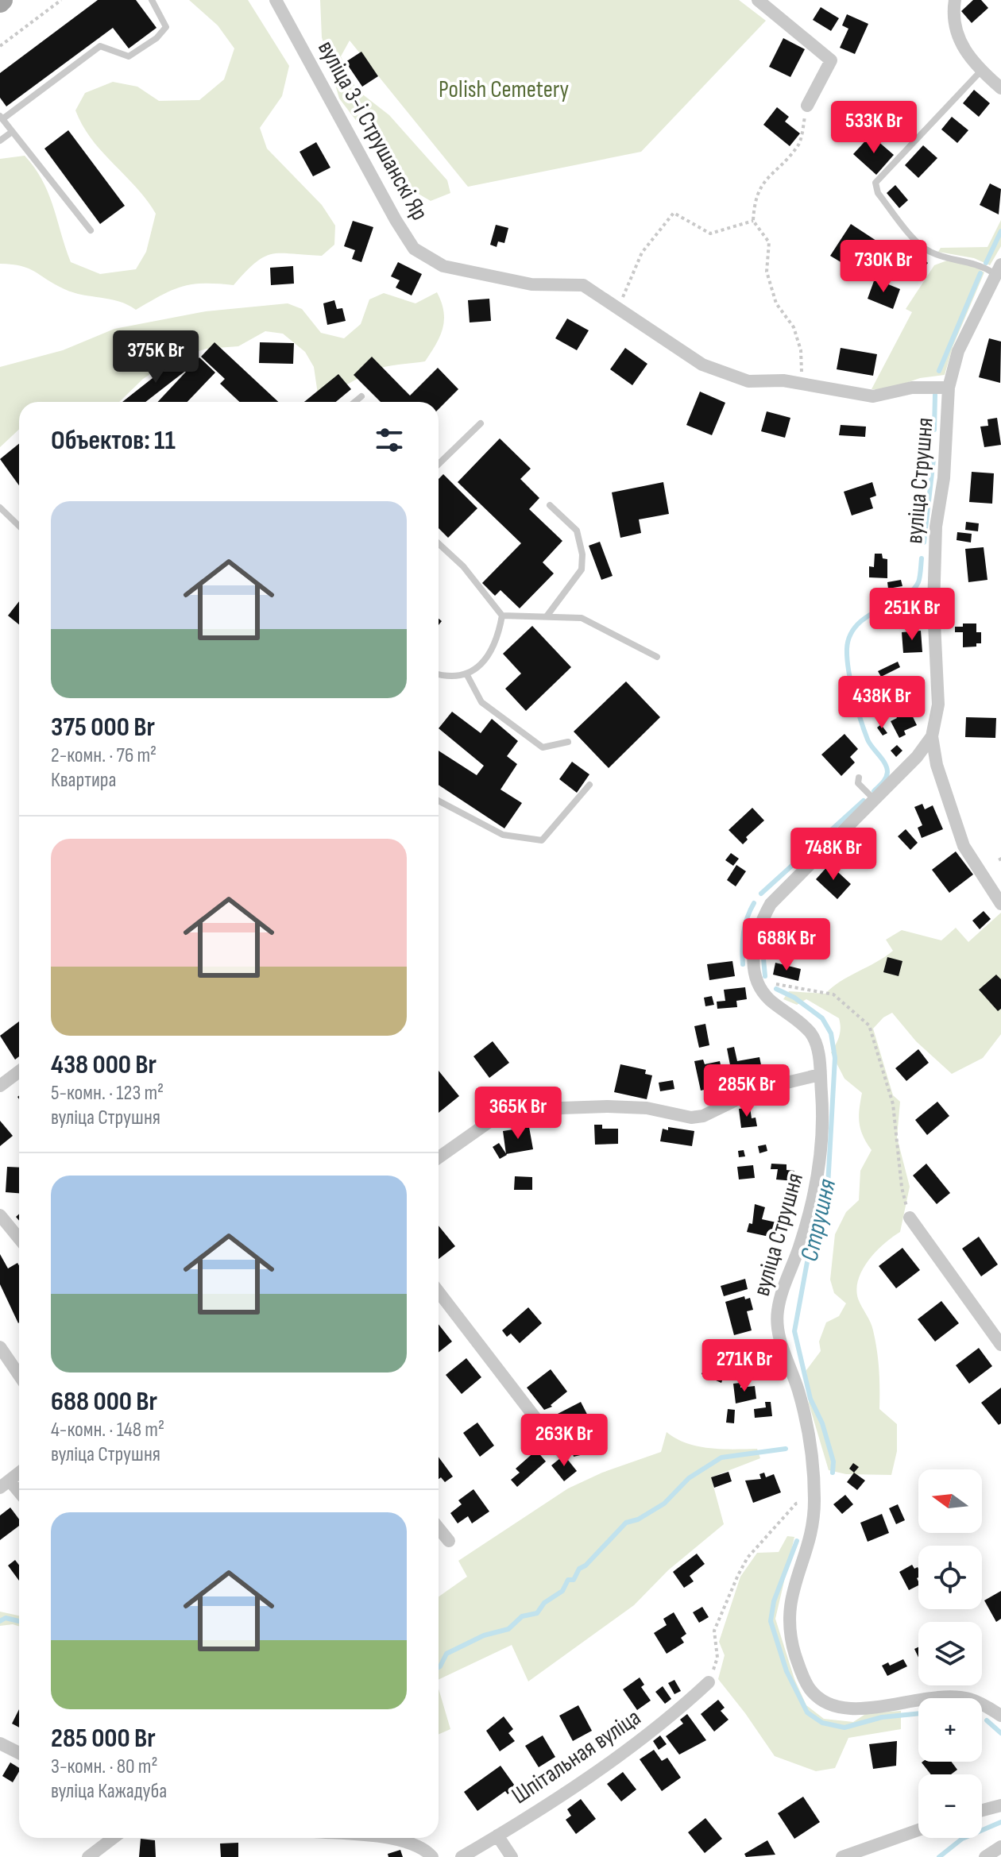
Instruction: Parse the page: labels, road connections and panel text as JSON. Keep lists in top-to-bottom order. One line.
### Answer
{"streets":{"street":["вуліца 3-і Струшанскі Яр","вуліца Струшня","Шпітальная вуліца"]},"crossings":[["вуліца 3-і Струшанскі Яр","вуліца Струшня"]],"water":["Струшня"],"parks":["Polish Cemetery"],"north":"left","page":{"price":["533K Br","730K Br","375K Br","251K Br","438K Br","748K Br","688K Br","285K Br","365K Br","271K Br","263K Br"],"heading":"Объектов: 11","list":[{"name":"375 000 Br","note":"2-комн. · 76 m² · Квартира"},{"name":"438 000 Br","note":"5-комн. · 123 m² · вуліца Струшня"},{"name":"688 000 Br","note":"4-комн. · 148 m² · вуліца Струшня"},{"name":"285 000 Br","note":"3-комн. · 80 m² · вуліца Кажадуба"}],"map_buttons":["+","−"]}}
